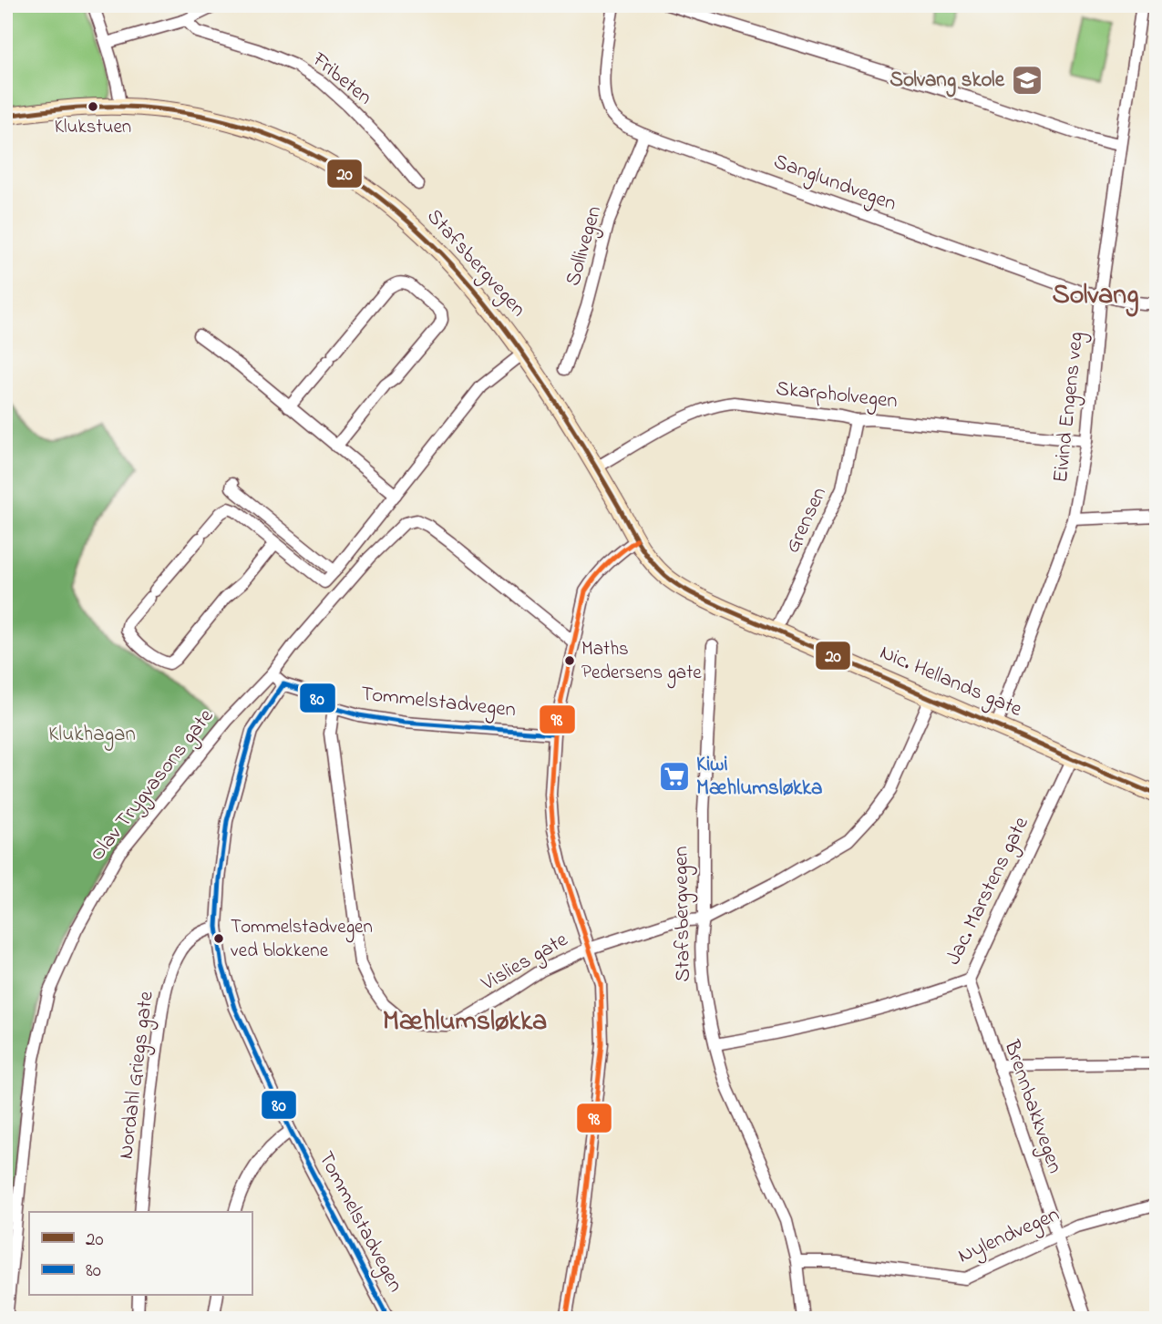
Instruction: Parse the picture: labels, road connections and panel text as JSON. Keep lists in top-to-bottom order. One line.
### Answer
{"streets":{"main road":["Stafsbergvegen","Nic. Hellands gate"],"street":["Fribeten","Sanglundvegen","Sollivegen","Skarpholvegen","Eivind Engens veg","Grensen","Tommelstadvegen","Olav Trygvasons gate","Jac. Marstens gate","Vislies gate","Nordahl Griegs gate","Brennbakkvegen","Nylendvegen"]},"crossings":[["Sanglundvegen","Sollivegen"],["Sanglundvegen","Eivind Engens veg"],["Stafsbergvegen","Skarpholvegen"],["Stafsbergvegen","Nic. Hellands gate"],["Stafsbergvegen","Jac. Marstens gate"],["Stafsbergvegen","Vislies gate"],["Stafsbergvegen","Nylendvegen"],["Skarpholvegen","Eivind Engens veg"],["Skarpholvegen","Grensen"],["Eivind Engens veg","Nic. Hellands gate"],["Grensen","Nic. Hellands gate"],["Nic. Hellands gate","Jac. Marstens gate"],["Nic. Hellands gate","Vislies gate"],["Tommelstadvegen","Vislies gate"],["Tommelstadvegen","Nordahl Griegs gate"],["Jac. Marstens gate","Brennbakkvegen"],["Brennbakkvegen","Nylendvegen"]],"districts":["Solvang","Mæhlumsløkka"],"parks":["Klukhagan"],"places":{"school or university":["Solvang skole"],"other":["Klukstuen","Maths Pedersens gate","Tommelstadvegen ved blokkene"],"supermarket":["Kiwi Mæhlumsløkka"]},"lines":["transit line 20","transit line 98","transit line 80"],"legend":["20","80"]}
